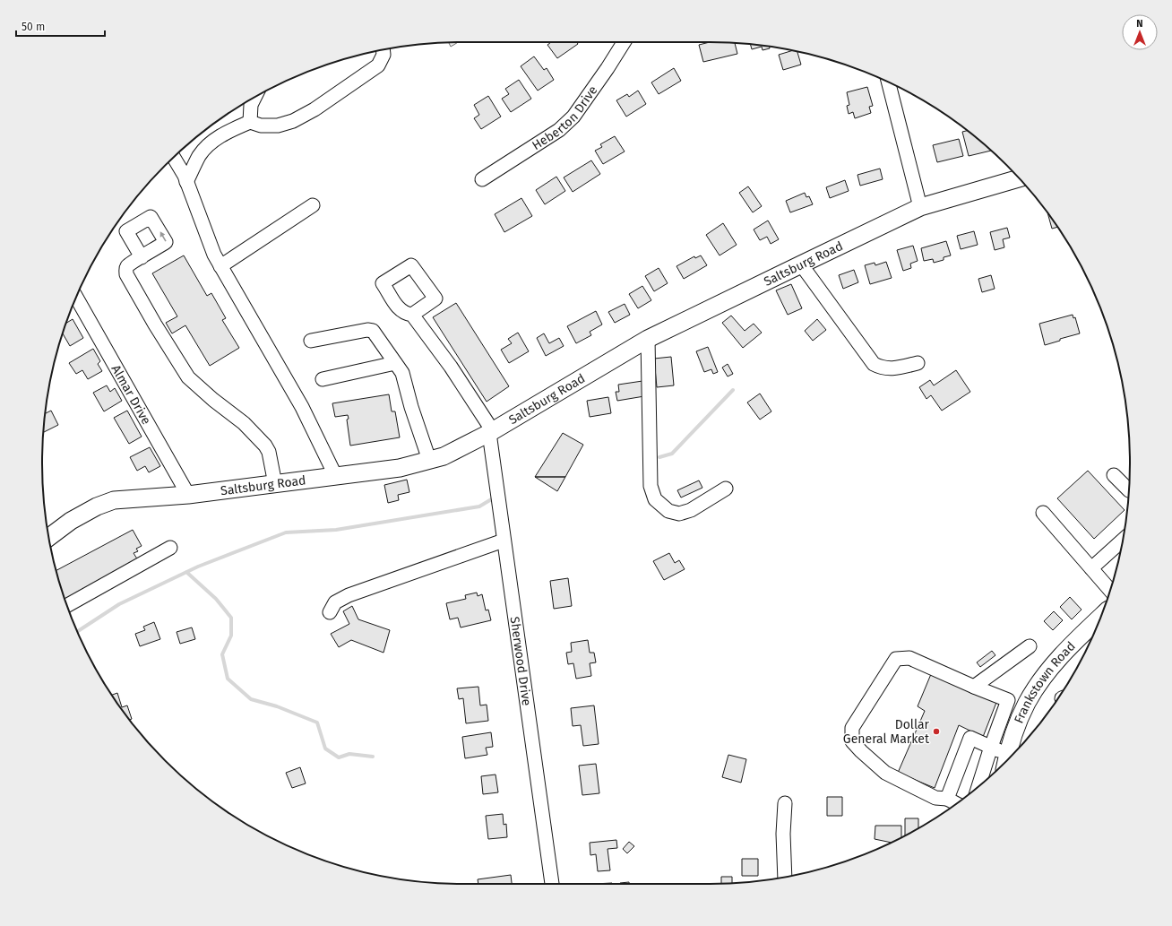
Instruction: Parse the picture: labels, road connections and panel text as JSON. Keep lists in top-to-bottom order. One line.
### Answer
{"streets":{"main road":["Saltsburg Road","Frankstown Road"],"street":["Heberton Drive","Almar Drive","Sherwood Drive"]},"crossings":[["Saltsburg Road","Almar Drive"],["Saltsburg Road","Sherwood Drive"]],"places":["Dollar General Market"],"scale_bar":"50 m","north":"top"}
